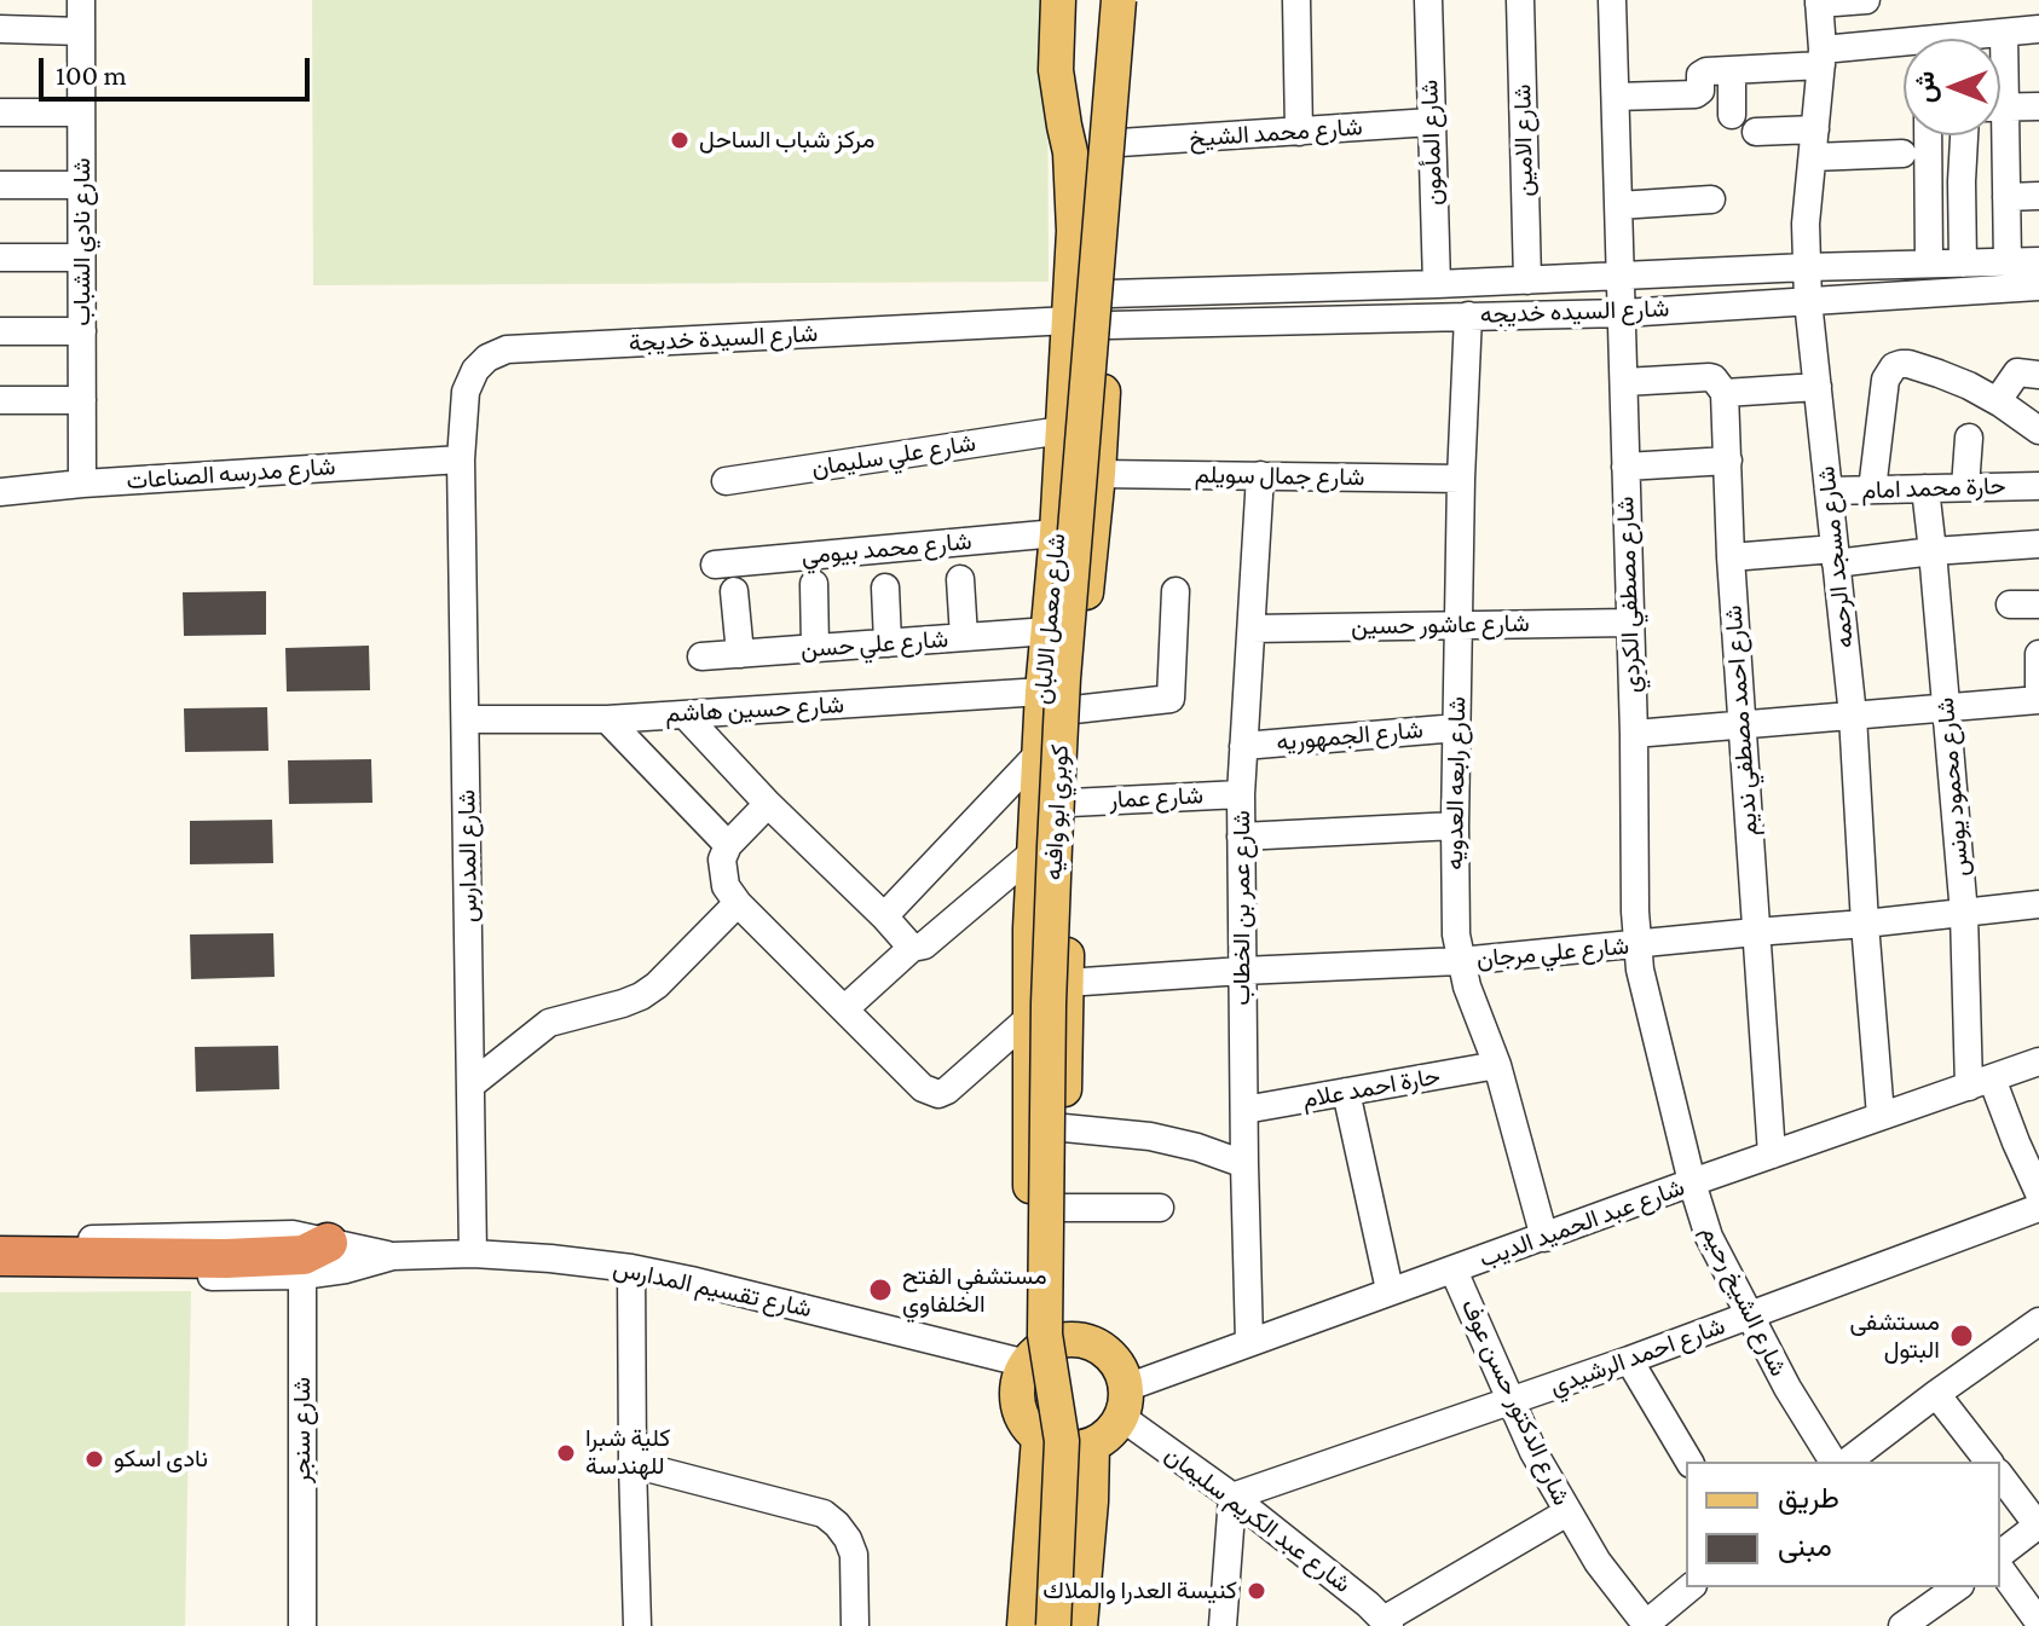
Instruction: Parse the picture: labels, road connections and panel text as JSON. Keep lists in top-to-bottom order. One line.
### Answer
{"streets":{"main road":["شارع معمل الالبان","كوبري ابو وافيه"],"street":["شارع محمد الشيخ","شارع الامين","شارع المأمون","شارع نادي الشباب","شارع السيده خديجه","شارع السيدة خديجة","شارع علي سليمان","شارع مدرسه الصناعات","شارع جمال سويلم","حارة محمد امام","شارع محمد بيومي","شارع مسجد الرحمه","شارع مصطفي الكردي","شارع عاشور حسين","شارع علي حسن","شارع حسين هاشم","شارع احمد مصطفي نديم","شارع الجمهوريه","شارع رابعه العدويه","شارع محمود يونس","شارع عمار","شارع المدارس","شارع عمر بن الخطاب","شارع علي مرجان","حارة احمد علام","شارع عبد الحميد الديب","شارع تقسيم المدارس","شارع الشيخ رحيم","شارع احمد الرشيدي","شارع الدكتور حسن عوف","شارع سنجر","شارع عبد الكريم سليمان"]},"crossings":[["شارع محمد الشيخ","شارع المأمون"],["شارع محمد الشيخ","شارع معمل الالبان"],["شارع الامين","شارع السيده خديجه"],["شارع المأمون","شارع السيده خديجه"],["شارع المأمون","شارع رابعه العدويه"],["شارع نادي الشباب","شارع مدرسه الصناعات"],["شارع السيده خديجه","شارع مسجد الرحمه"],["شارع السيده خديجه","شارع مصطفي الكردي"],["شارع السيده خديجه","شارع معمل الالبان"],["شارع السيده خديجه","شارع رابعه العدويه"],["شارع السيدة خديجة","شارع مدرسه الصناعات"],["شارع السيدة خديجة","شارع معمل الالبان"],["شارع السيدة خديجة","شارع المدارس"],["شارع علي سليمان","شارع معمل الالبان"],["شارع مدرسه الصناعات","شارع المدارس"],["شارع جمال سويلم","شارع معمل الالبان"],["شارع جمال سويلم","شارع رابعه العدويه"],["شارع جمال سويلم","شارع عمر بن الخطاب"],["حارة محمد امام","شارع مسجد الرحمه"],["حارة محمد امام","شارع محمود يونس"],["شارع محمد بيومي","شارع معمل الالبان"],["شارع مسجد الرحمه","شارع علي مرجان"],["شارع مسجد الرحمه","شارع عبد الحميد الديب"],["شارع مصطفي الكردي","شارع عاشور حسين"],["شارع مصطفي الكردي","شارع علي مرجان"],["شارع مصطفي الكردي","شارع عبد الحميد الديب"],["شارع مصطفي الكردي","شارع الشيخ رحيم"],["شارع معمل الالبان","شارع علي حسن"],["شارع معمل الالبان","شارع حسين هاشم"],["شارع معمل الالبان","شارع عمار"],["شارع معمل الالبان","شارع علي مرجان"],["شارع معمل الالبان","شارع عبد الحميد الديب"],["شارع معمل الالبان","شارع تقسيم المدارس"],["شارع معمل الالبان","شارع عبد الكريم سليمان"],["شارع عاشور حسين","شارع رابعه العدويه"],["شارع عاشور حسين","شارع عمر بن الخطاب"],["شارع حسين هاشم","شارع المدارس"],["شارع احمد مصطفي نديم","شارع علي مرجان"],["شارع احمد مصطفي نديم","شارع عبد الحميد الديب"],["شارع الجمهوريه","شارع رابعه العدويه"],["شارع الجمهوريه","شارع عمر بن الخطاب"],["شارع رابعه العدويه","شارع علي مرجان"],["شارع رابعه العدويه","حارة احمد علام"],["شارع رابعه العدويه","شارع عبد الحميد الديب"],["شارع محمود يونس","شارع علي مرجان"],["شارع محمود يونس","شارع عبد الحميد الديب"],["شارع عمار","شارع عمر بن الخطاب"],["شارع المدارس","شارع تقسيم المدارس"],["شارع عمر بن الخطاب","شارع علي مرجان"],["شارع عمر بن الخطاب","حارة احمد علام"],["شارع عمر بن الخطاب","شارع عبد الحميد الديب"],["شارع عبد الحميد الديب","شارع تقسيم المدارس"],["شارع عبد الحميد الديب","شارع الشيخ رحيم"],["شارع عبد الحميد الديب","شارع الدكتور حسن عوف"],["شارع عبد الحميد الديب","شارع عبد الكريم سليمان"],["شارع تقسيم المدارس","شارع سنجر"],["شارع تقسيم المدارس","شارع عبد الكريم سليمان"],["شارع الشيخ رحيم","شارع احمد الرشيدي"],["شارع احمد الرشيدي","شارع الدكتور حسن عوف"],["شارع احمد الرشيدي","شارع عبد الكريم سليمان"]],"places":["مركز شباب الساحل","مستشفي الفتح الخلفاوي","مستشفى البتول","كلية شبرا للهندسة","نادى اسكو","كنيسة العدرا والملاك"],"legend":["طريق","مبنى"],"scale_bar":"100 m","north":"left"}
